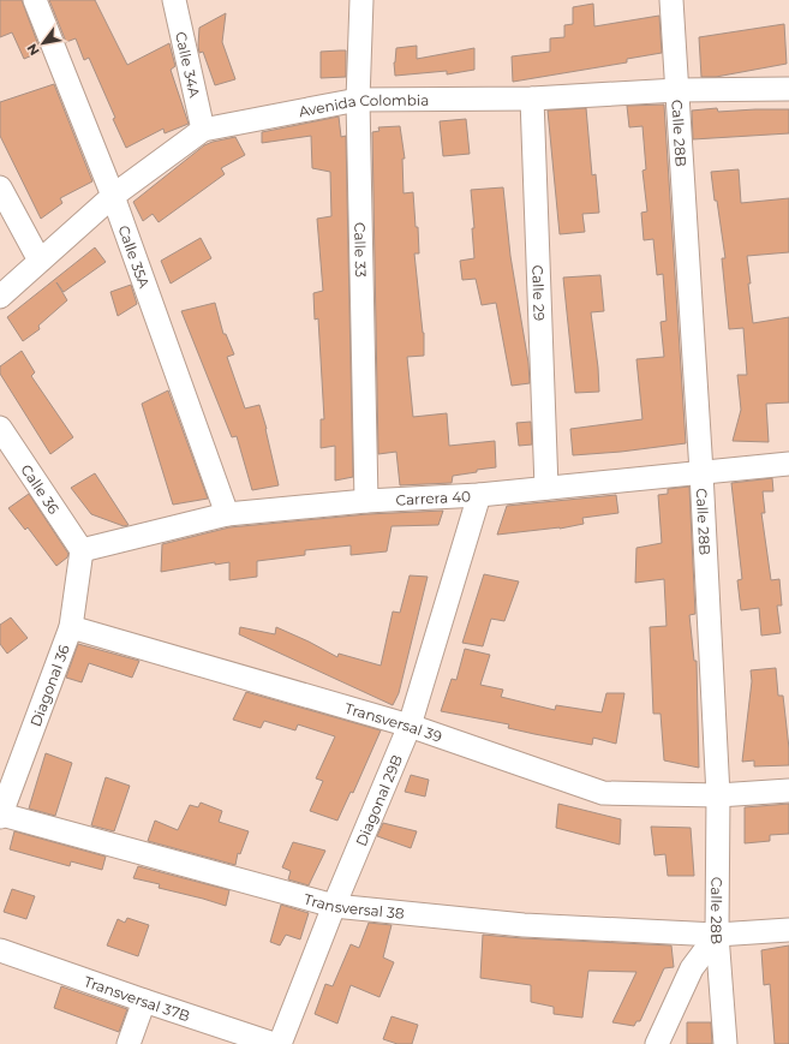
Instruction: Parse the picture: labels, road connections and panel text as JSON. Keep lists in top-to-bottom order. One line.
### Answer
{"streets":{"street":["Calle 34A","Avenida Colombia","Calle 28B","Calle 33","Calle 35A","Calle 29","Calle 36","Carrera 40","Diagonal 36","Transversal 39","Diagonal 29B","Transversal 38","Transversal 37B"]},"crossings":[["Calle 34A","Avenida Colombia"],["Avenida Colombia","Calle 28B"],["Avenida Colombia","Calle 33"],["Avenida Colombia","Calle 35A"],["Avenida Colombia","Calle 29"],["Calle 28B","Carrera 40"],["Calle 28B","Transversal 39"],["Calle 28B","Transversal 38"],["Calle 33","Carrera 40"],["Calle 35A","Carrera 40"],["Calle 29","Carrera 40"],["Calle 36","Carrera 40"],["Calle 36","Diagonal 36"],["Carrera 40","Diagonal 36"],["Carrera 40","Diagonal 29B"],["Diagonal 36","Transversal 39"],["Diagonal 36","Transversal 38"],["Transversal 39","Diagonal 29B"],["Diagonal 29B","Transversal 38"]],"north":"bottom left"}
